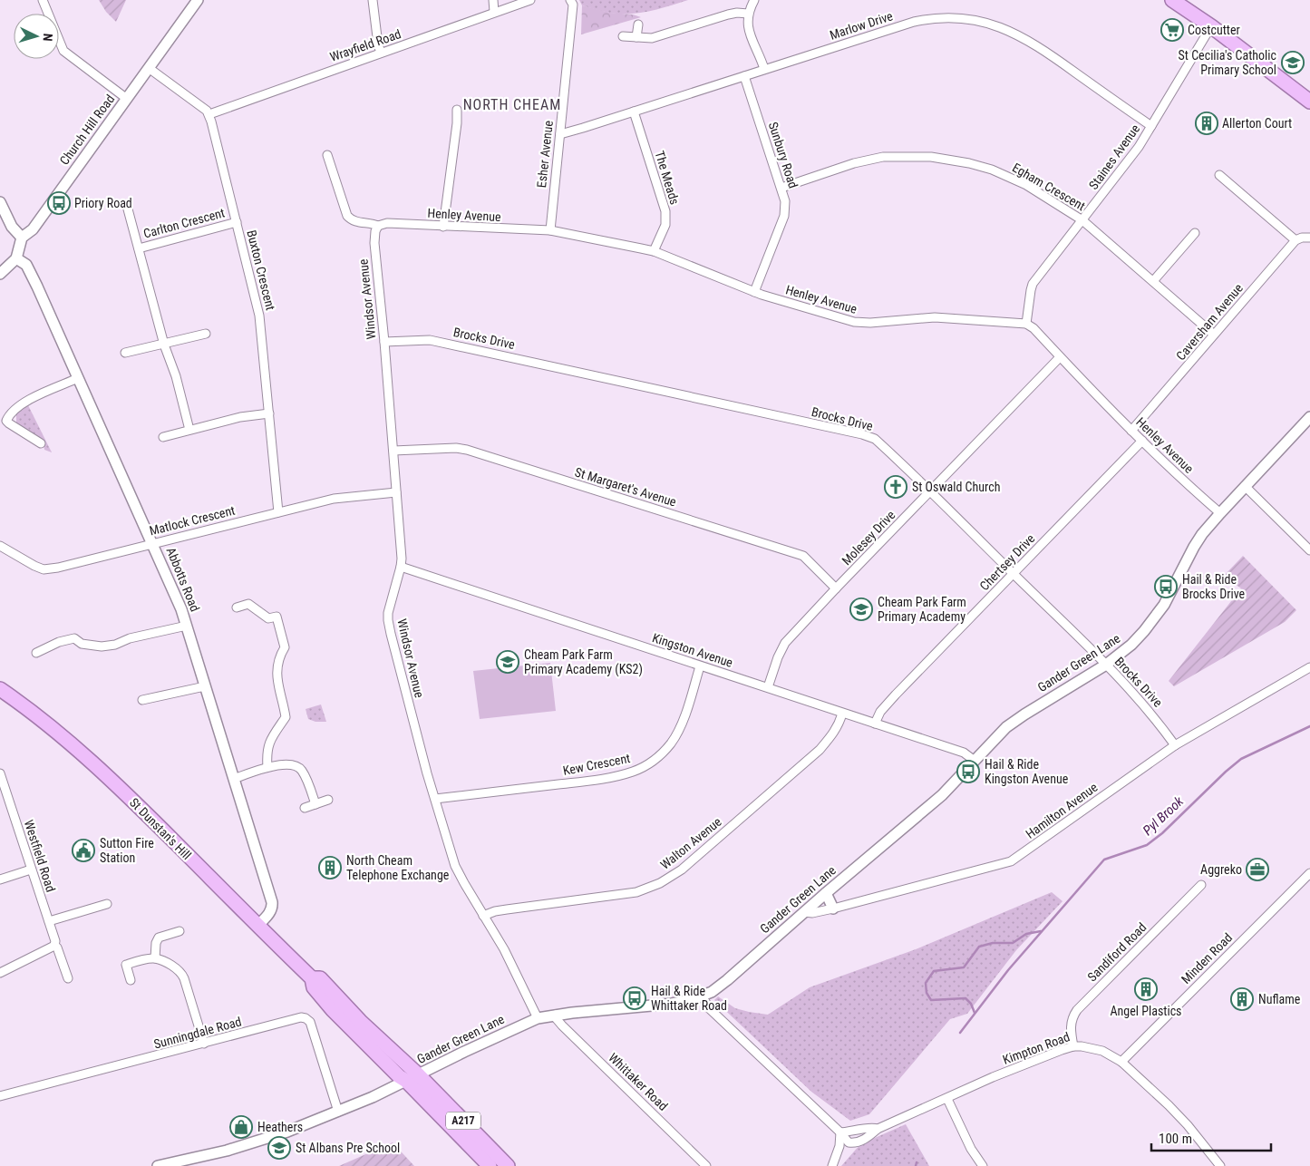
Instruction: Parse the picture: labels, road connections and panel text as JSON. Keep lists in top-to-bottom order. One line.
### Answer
{"streets":{"highway":["St Dunstan's Hill","A217"],"street":["Marlow Drive","Wrayfield Road","Church Hill Road","Esher Avenue","Sunbury Road","Staines Avenue","The Meads","Egham Crescent","Henley Avenue","Carlton Crescent","Buxton Crescent","Windsor Avenue","Caversham Avenue","Brocks Drive","St Margaret's Avenue","Matlock Crescent","Molesey Drive","Chertsey Drive","Abbotts Road","Kingston Avenue","Gander Green Lane","Kew Crescent","Hamilton Avenue","Walton Avenue","Westfield Road","Sandiford Road","Minden Road","Sunningdale Road","Kimpton Road","Whittaker Road"]},"crossings":[["Marlow Drive","Esher Avenue"],["Marlow Drive","Sunbury Road"],["Marlow Drive","Staines Avenue"],["Marlow Drive","The Meads"],["Wrayfield Road","Buxton Crescent"],["Esher Avenue","Henley Avenue"],["Sunbury Road","Egham Crescent"],["Sunbury Road","Henley Avenue"],["Staines Avenue","Egham Crescent"],["Staines Avenue","Henley Avenue"],["The Meads","Henley Avenue"],["Egham Crescent","Caversham Avenue"],["Henley Avenue","Windsor Avenue"],["Henley Avenue","Caversham Avenue"],["Henley Avenue","Molesey Drive"],["Henley Avenue","Chertsey Drive"],["Henley Avenue","Gander Green Lane"],["Carlton Crescent","Buxton Crescent"],["Buxton Crescent","Matlock Crescent"],["Windsor Avenue","Brocks Drive"],["Windsor Avenue","St Margaret's Avenue"],["Windsor Avenue","Matlock Crescent"],["Windsor Avenue","Kingston Avenue"],["Windsor Avenue","Gander Green Lane"],["Windsor Avenue","Kew Crescent"],["Windsor Avenue","Walton Avenue"],["Brocks Drive","Molesey Drive"],["Brocks Drive","Chertsey Drive"],["Brocks Drive","Gander Green Lane"],["Brocks Drive","Hamilton Avenue"],["St Margaret's Avenue","Molesey Drive"],["Matlock Crescent","Abbotts Road"],["Molesey Drive","Kingston Avenue"],["Chertsey Drive","Kingston Avenue"],["Abbotts Road","St Dunstan's Hill"],["Kingston Avenue","Gander Green Lane"],["Kingston Avenue","Kew Crescent"],["Kingston Avenue","Walton Avenue"],["Gander Green Lane","Hamilton Avenue"],["Gander Green Lane","St Dunstan's Hill"],["Gander Green Lane","Sunningdale Road"],["Gander Green Lane","Whittaker Road"],["Gander Green Lane","A217"],["St Dunstan's Hill","A217"],["Sandiford Road","Kimpton Road"],["Minden Road","Kimpton Road"]],"districts":["NORTH CHEAM"],"water":["Pyl Brook"],"places":{"supermarket":["Costcutter"],"school or university":["St Cecilia's Catholic Primary School","Cheam Park Farm Primary Academy","Cheam Park Farm Primary Academy (KS2)","St Albans Pre School"],"building":["Allerton Court","North Cheam Telephone Exchange","Angel Plastics","Nuflame"],"bus stop":["Priory Road","Hail & Ride Brocks Drive","Hail & Ride Kingston Avenue","Hail & Ride Whittaker Road"],"church":["St Oswald Church"],"public building":["Sutton Fire Station"],"office":["Aggreko"],"shop":["Heathers"]},"scale_bar":"100 m","north":"right"}
